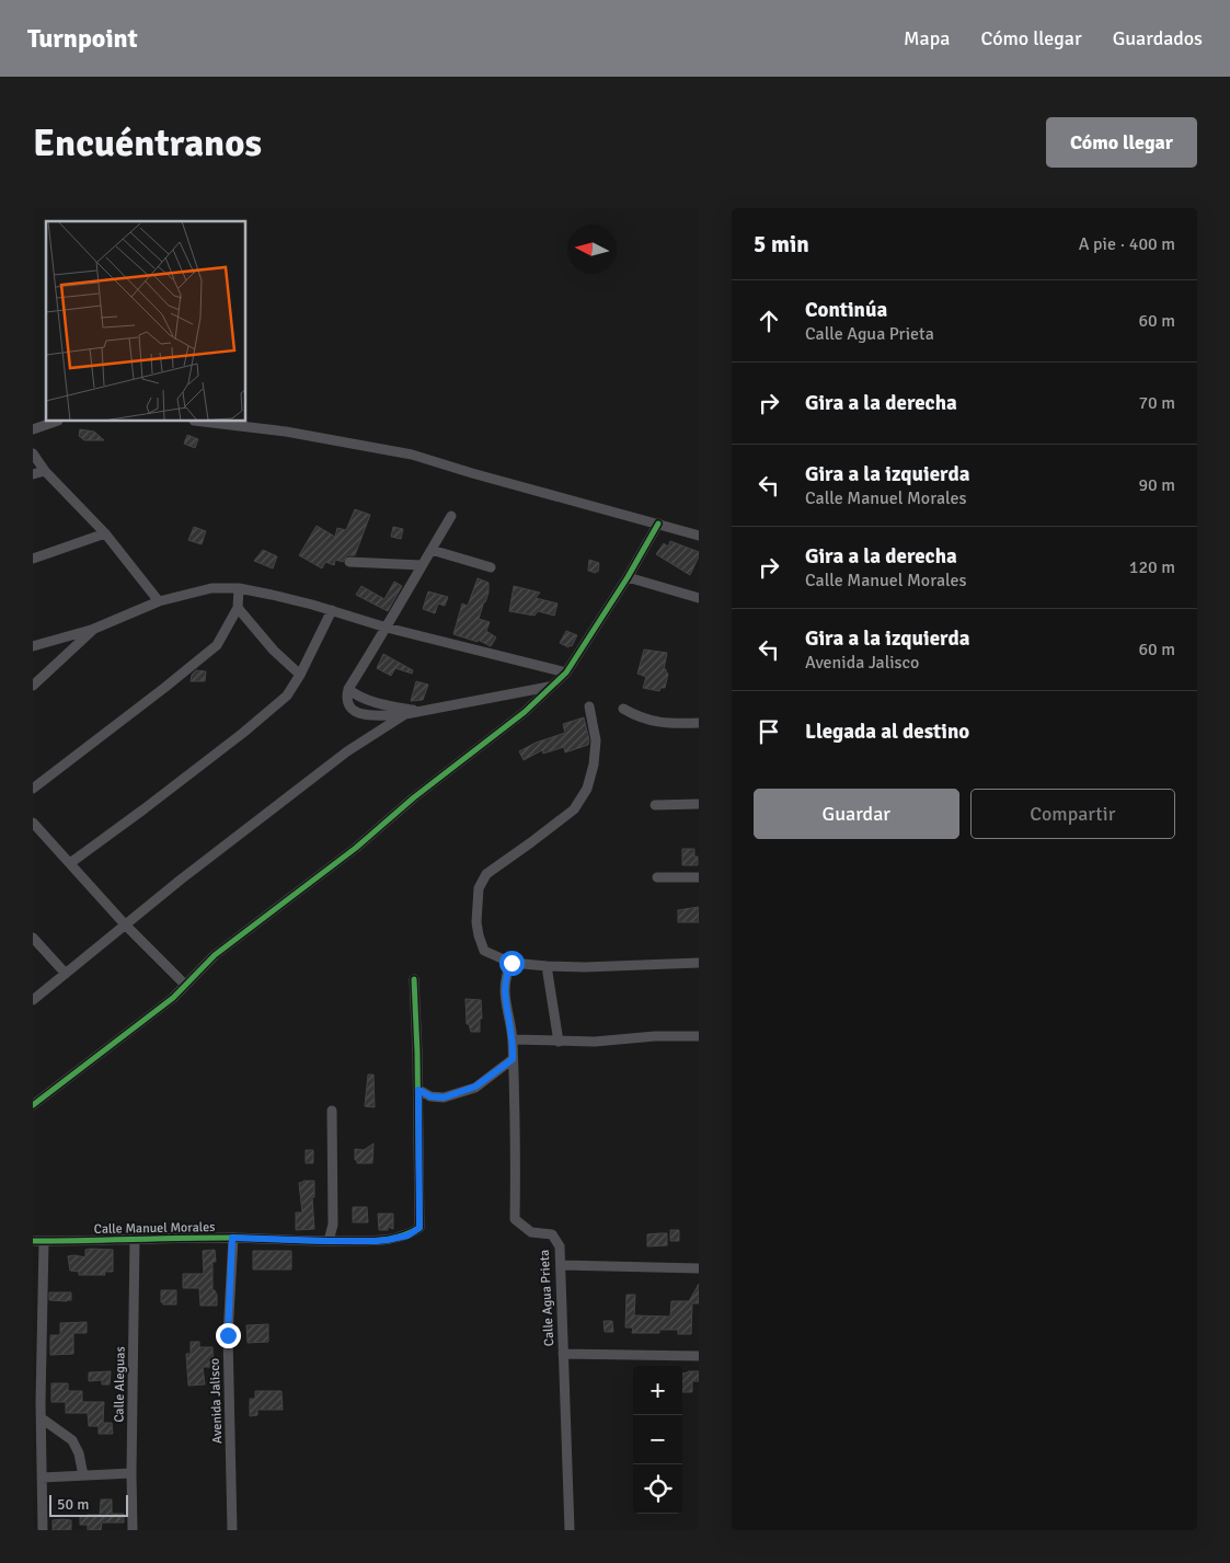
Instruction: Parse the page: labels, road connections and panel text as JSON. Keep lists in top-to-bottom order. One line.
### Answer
{"streets":{"street":["Calle Manuel Morales","Calle Agua Prieta","Calle Aleguas","Avenida Jalisco"]},"crossings":[["Calle Manuel Morales","Calle Aleguas"],["Calle Manuel Morales","Avenida Jalisco"]],"scale_bar":"50 m","north":"left","page":{"header":"Turnpoint","nav":["Mapa","Cómo llegar","Guardados"],"buttons":["Cómo llegar",["Guardar","Compartir"]],"title":"Encuéntranos","heading":["5 min","A pie · 400 m"],"list":[["Continúa","Calle Agua Prieta","60 m"],["Gira a la derecha","70 m"],["Gira a la izquierda","Calle Manuel Morales","90 m"],["Gira a la derecha","Calle Manuel Morales","120 m"],["Gira a la izquierda","Avenida Jalisco","60 m"],"Llegada al destino"],"map_buttons":["+","−"],"scale":"50 m"}}
